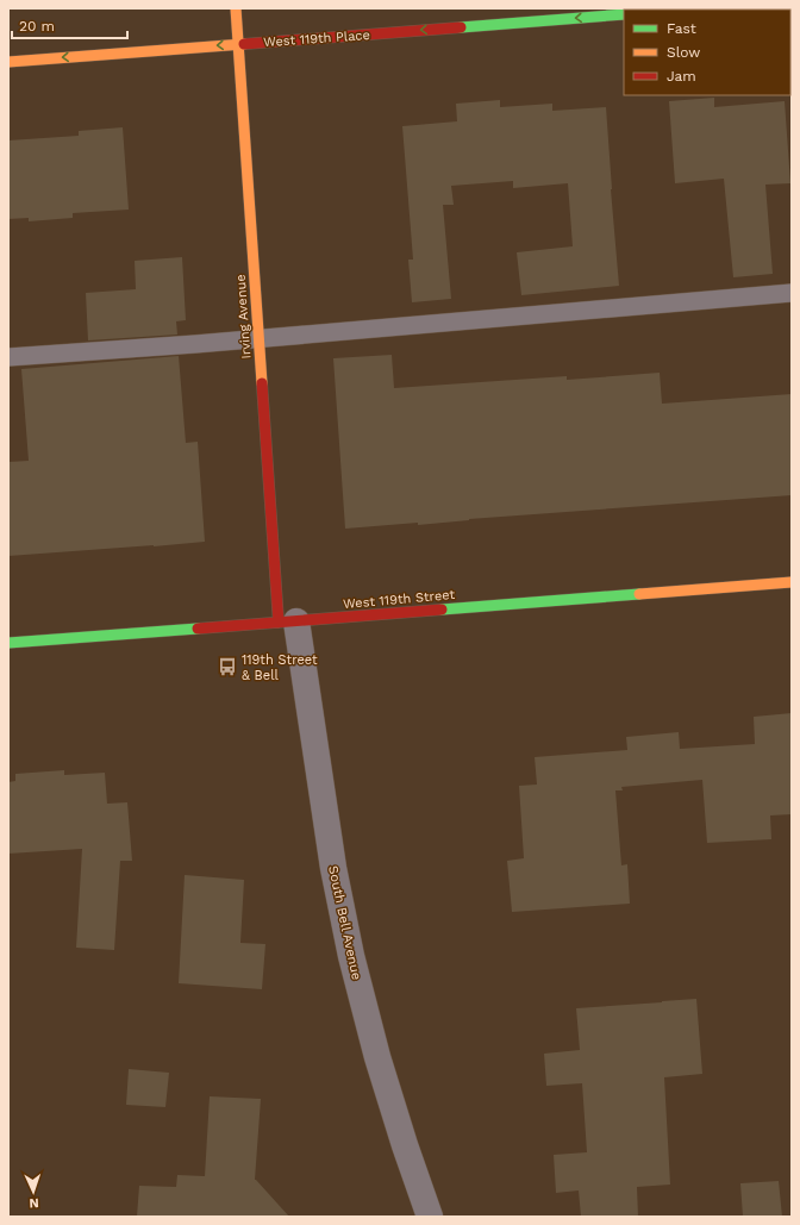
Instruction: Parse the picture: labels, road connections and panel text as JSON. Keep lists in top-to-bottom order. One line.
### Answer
{"streets":{"street":["West 119th Place","Irving Avenue","West 119th Street","South Bell Avenue"]},"crossings":[["West 119th Place","Irving Avenue"],["Irving Avenue","West 119th Street"],["Irving Avenue","South Bell Avenue"],["West 119th Street","South Bell Avenue"]],"one_way":["West 119th Place"],"places":{"bus stop":["119th Street & Bell"]},"legend":["Fast","Slow","Jam"],"scale_bar":"20 m","north":"bottom"}
